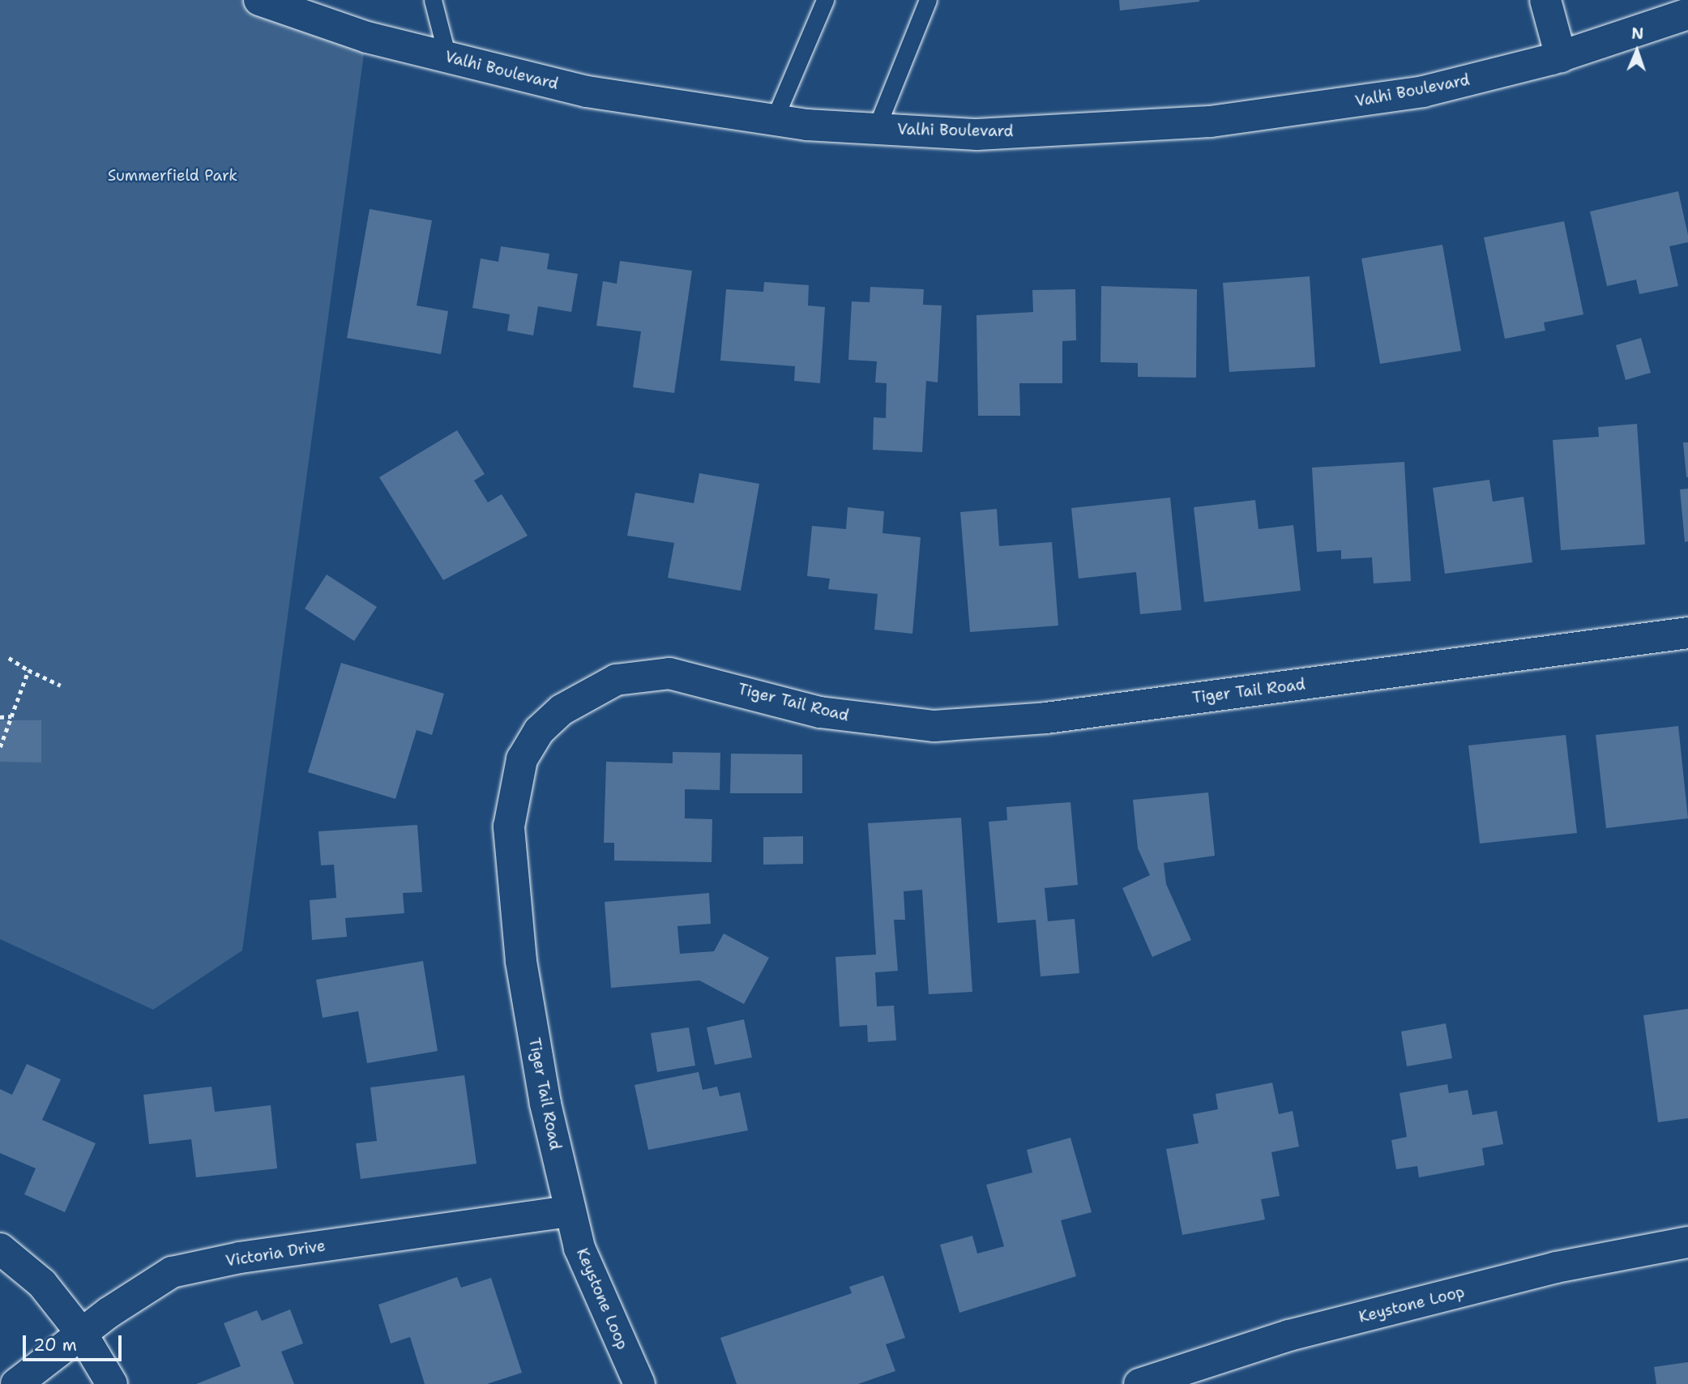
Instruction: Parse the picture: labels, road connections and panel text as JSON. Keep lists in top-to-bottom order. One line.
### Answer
{"streets":{"street":["Valhi Boulevard","Tiger Tail Road","Victoria Drive","Keystone Loop"]},"crossings":[["Tiger Tail Road","Victoria Drive"],["Tiger Tail Road","Keystone Loop"],["Victoria Drive","Keystone Loop"]],"parks":["Summerfield Park"],"scale_bar":"20 m","north":"top"}
